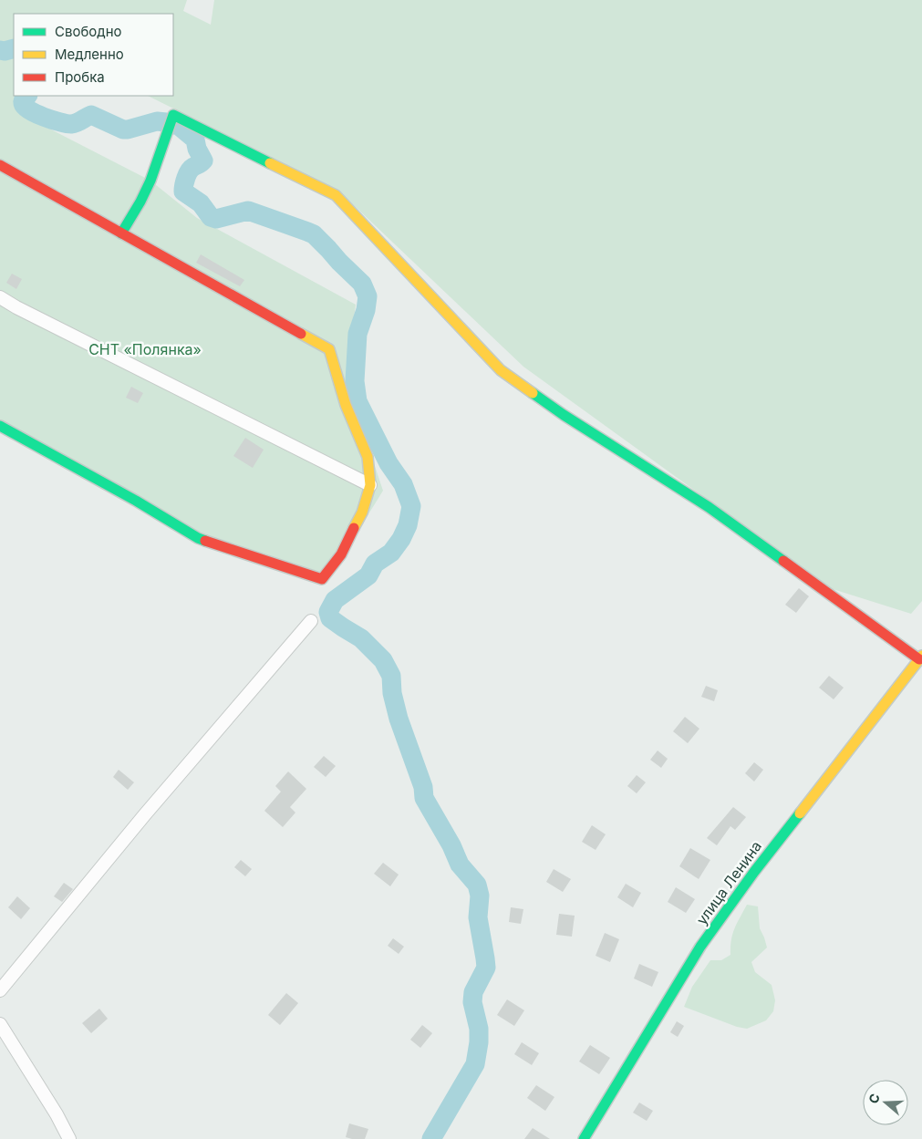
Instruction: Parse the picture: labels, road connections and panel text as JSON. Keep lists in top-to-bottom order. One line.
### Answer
{"streets":{"street":["улица Ленина"]},"parks":["СНТ «Полянка»"],"legend":["Свободно","Медленно","Пробка"],"north":"left"}
